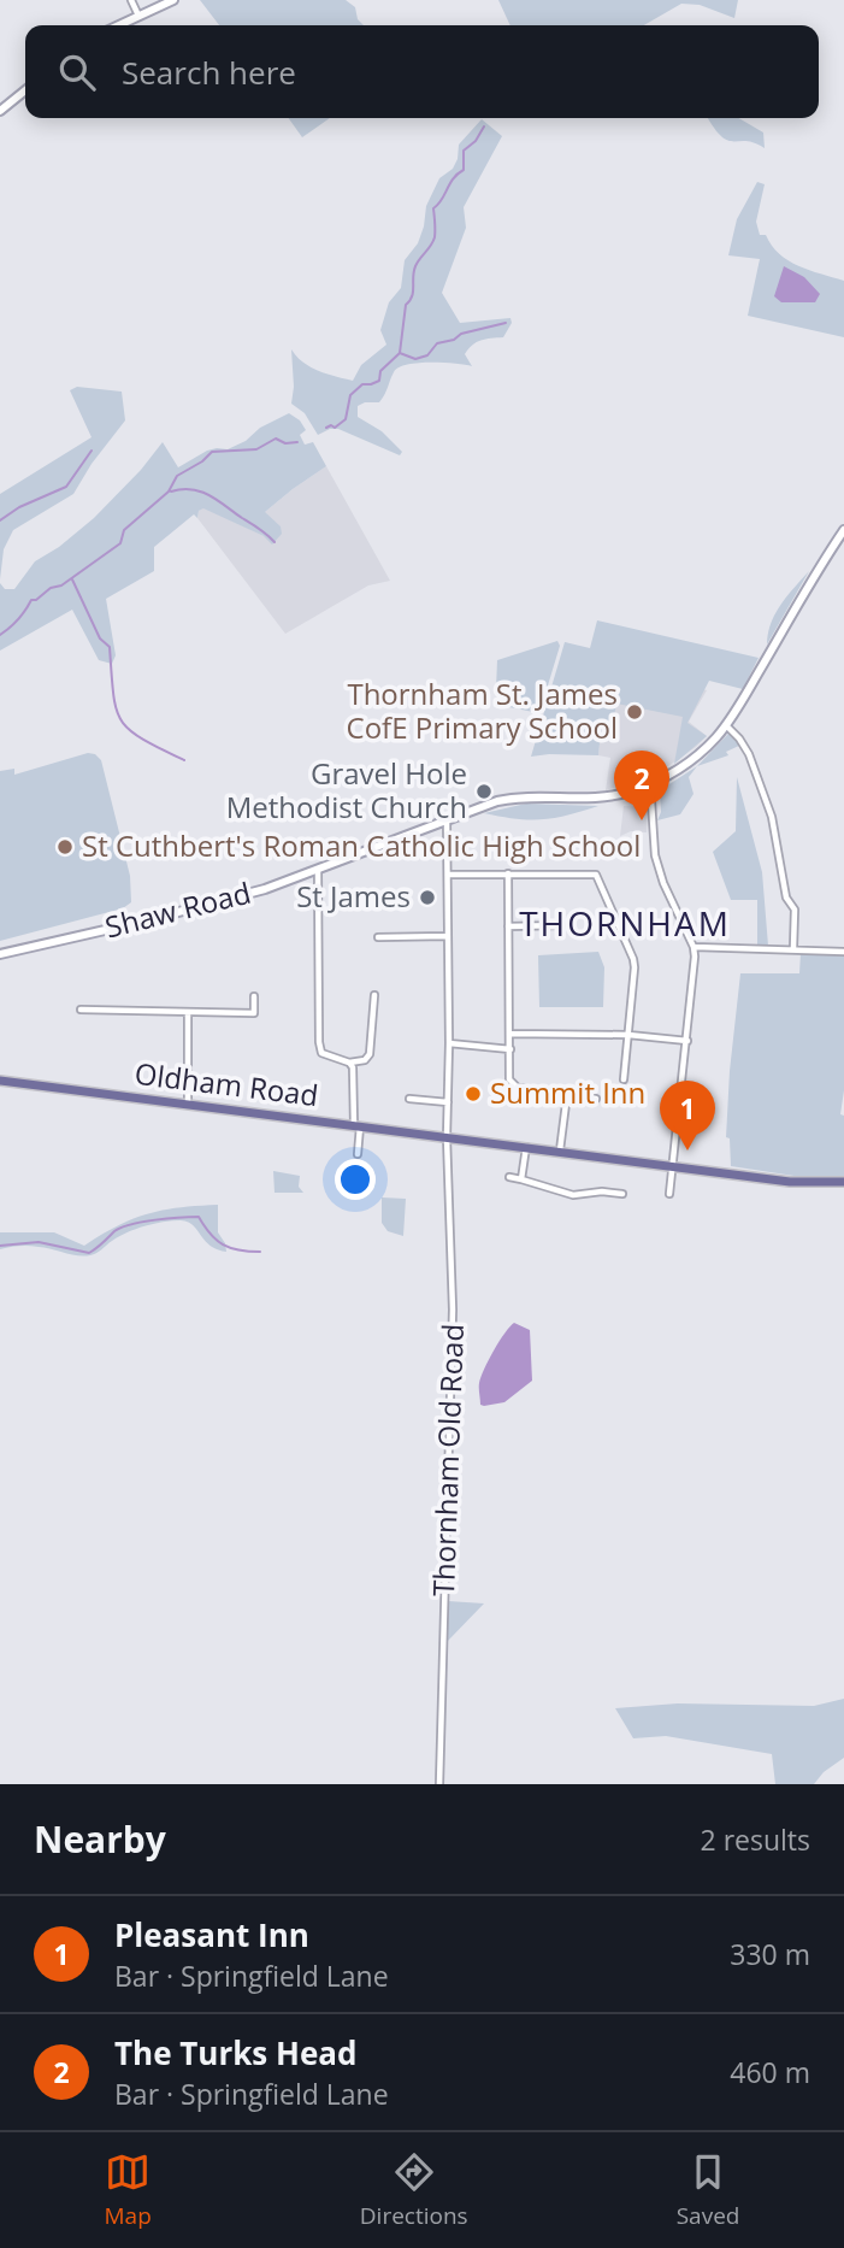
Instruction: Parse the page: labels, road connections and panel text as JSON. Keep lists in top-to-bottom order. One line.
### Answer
{"streets":{"main road":["Oldham Road"],"street":["Shaw Road","Thornham Old Road"]},"crossings":[["Shaw Road","Thornham Old Road"],["Oldham Road","Thornham Old Road"]],"districts":["THORNHAM"],"places":["Thornham St. James CofE Primary School","Gravel Hole Methodist Church","St Cuthbert's Roman Catholic High School","St James","Summit Inn"],"page":{"search":"Search here","pins":["2","1"],"heading":["Nearby","2 results"],"list":[{"mark":"1","name":"Pleasant Inn","note":"Bar · Springfield Lane","value":"330 m"},{"mark":"2","name":"The Turks Head","note":"Bar · Springfield Lane","value":"460 m"}],"nav":["Map","Directions","Saved"]}}
